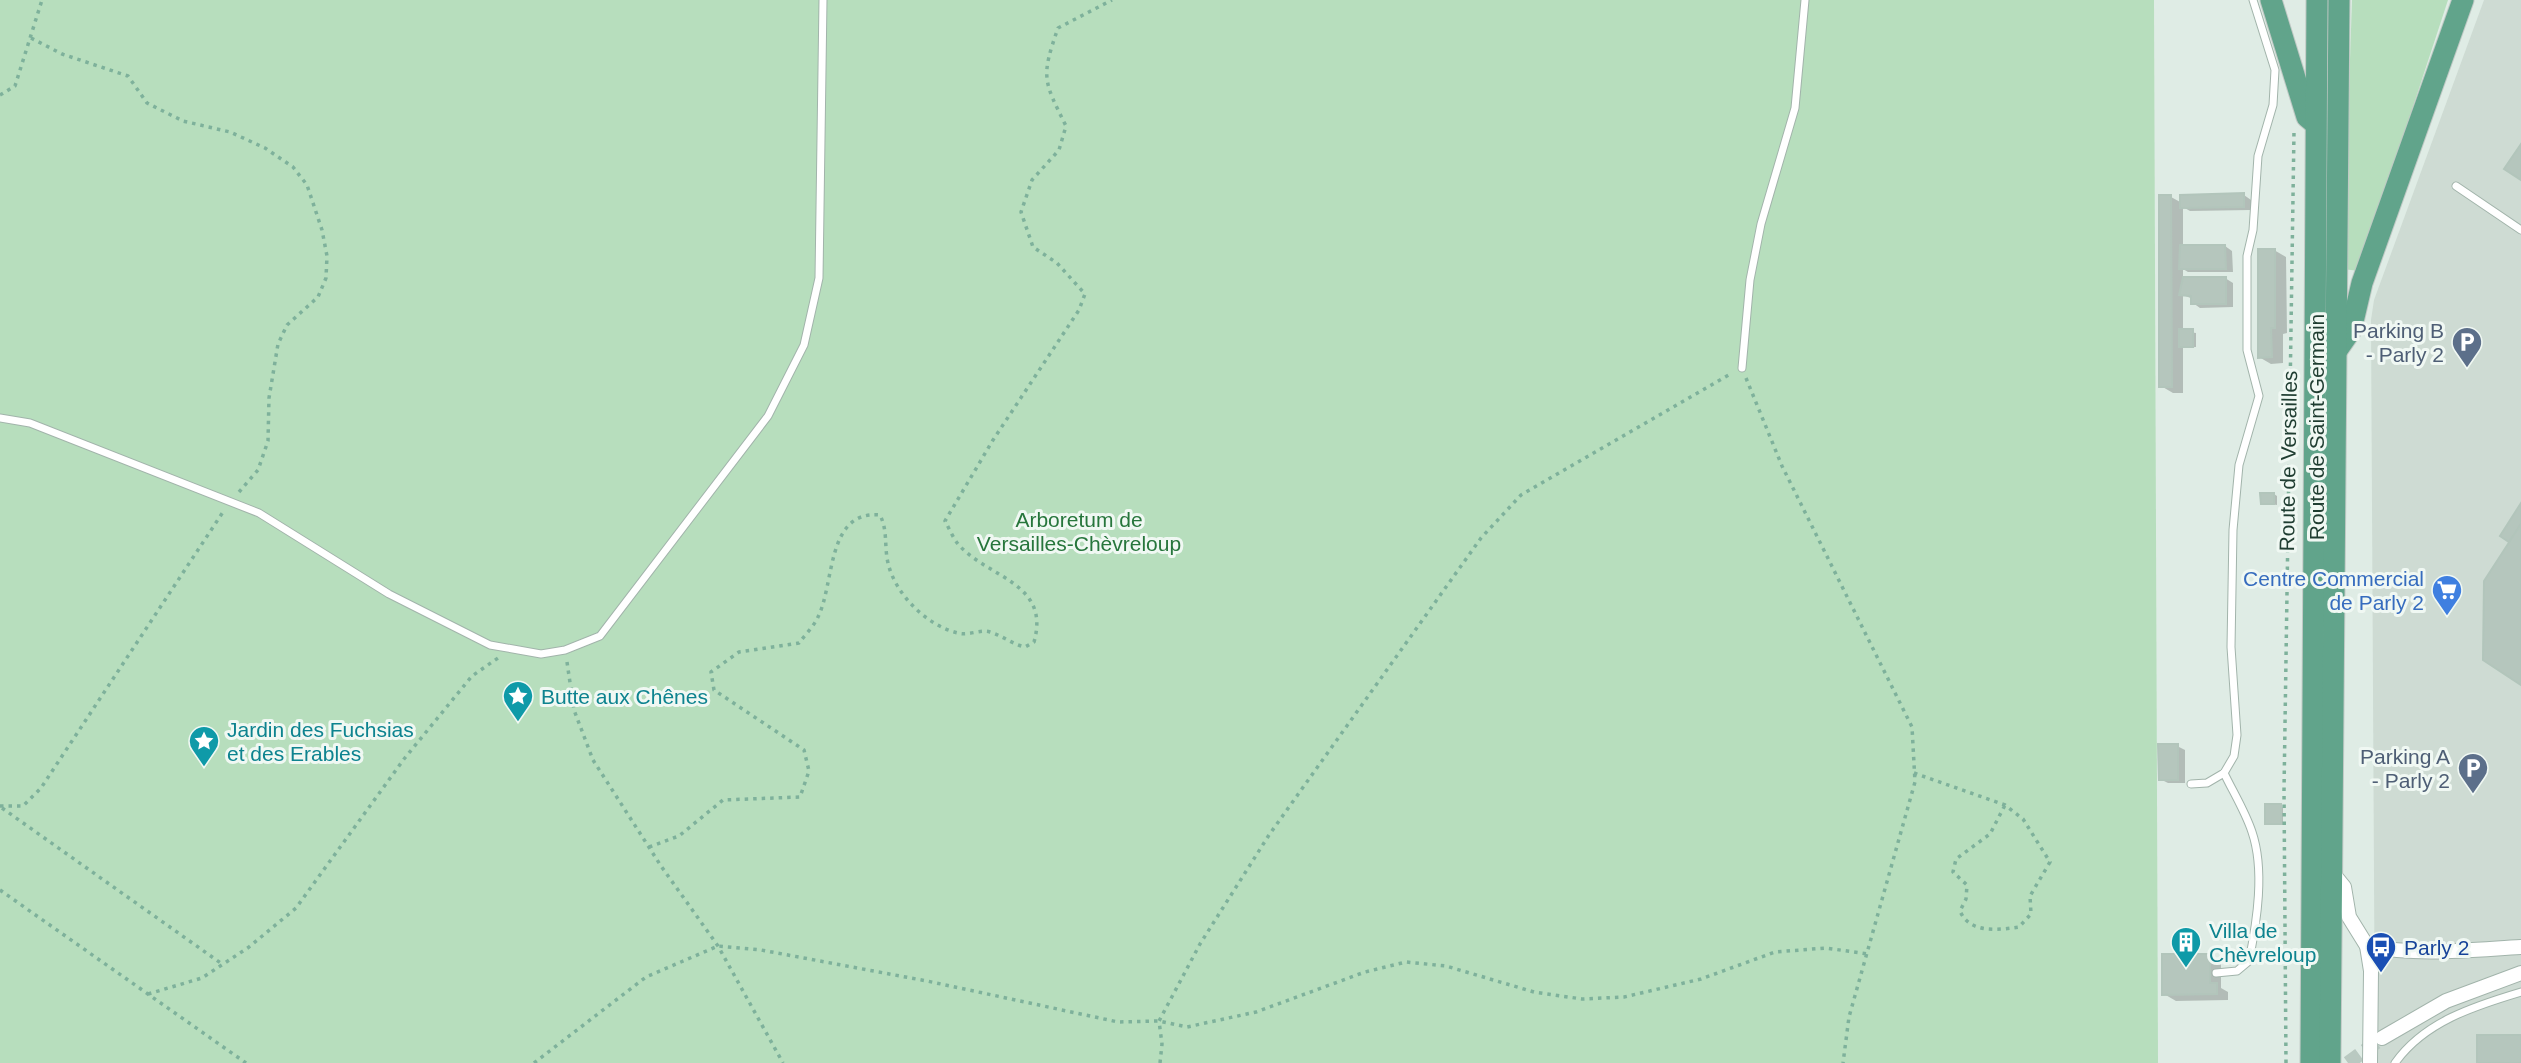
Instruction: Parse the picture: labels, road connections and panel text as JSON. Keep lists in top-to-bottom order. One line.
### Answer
{"streets":{"main road":["Route de Saint-Germain"],"path":["Route de Versailles"]},"parks":["Arboretum de Versailles-Chèvreloup"],"places":{"parking":["Parking B - Parly 2","Parking A - Parly 2"],"supermarket":["Centre Commercial de Parly 2"],"place":["Butte aux Chênes","Jardin des Fuchsias et des Erables"],"building":["Villa de Chèvreloup"],"bus stop":["Parly 2"]}}
